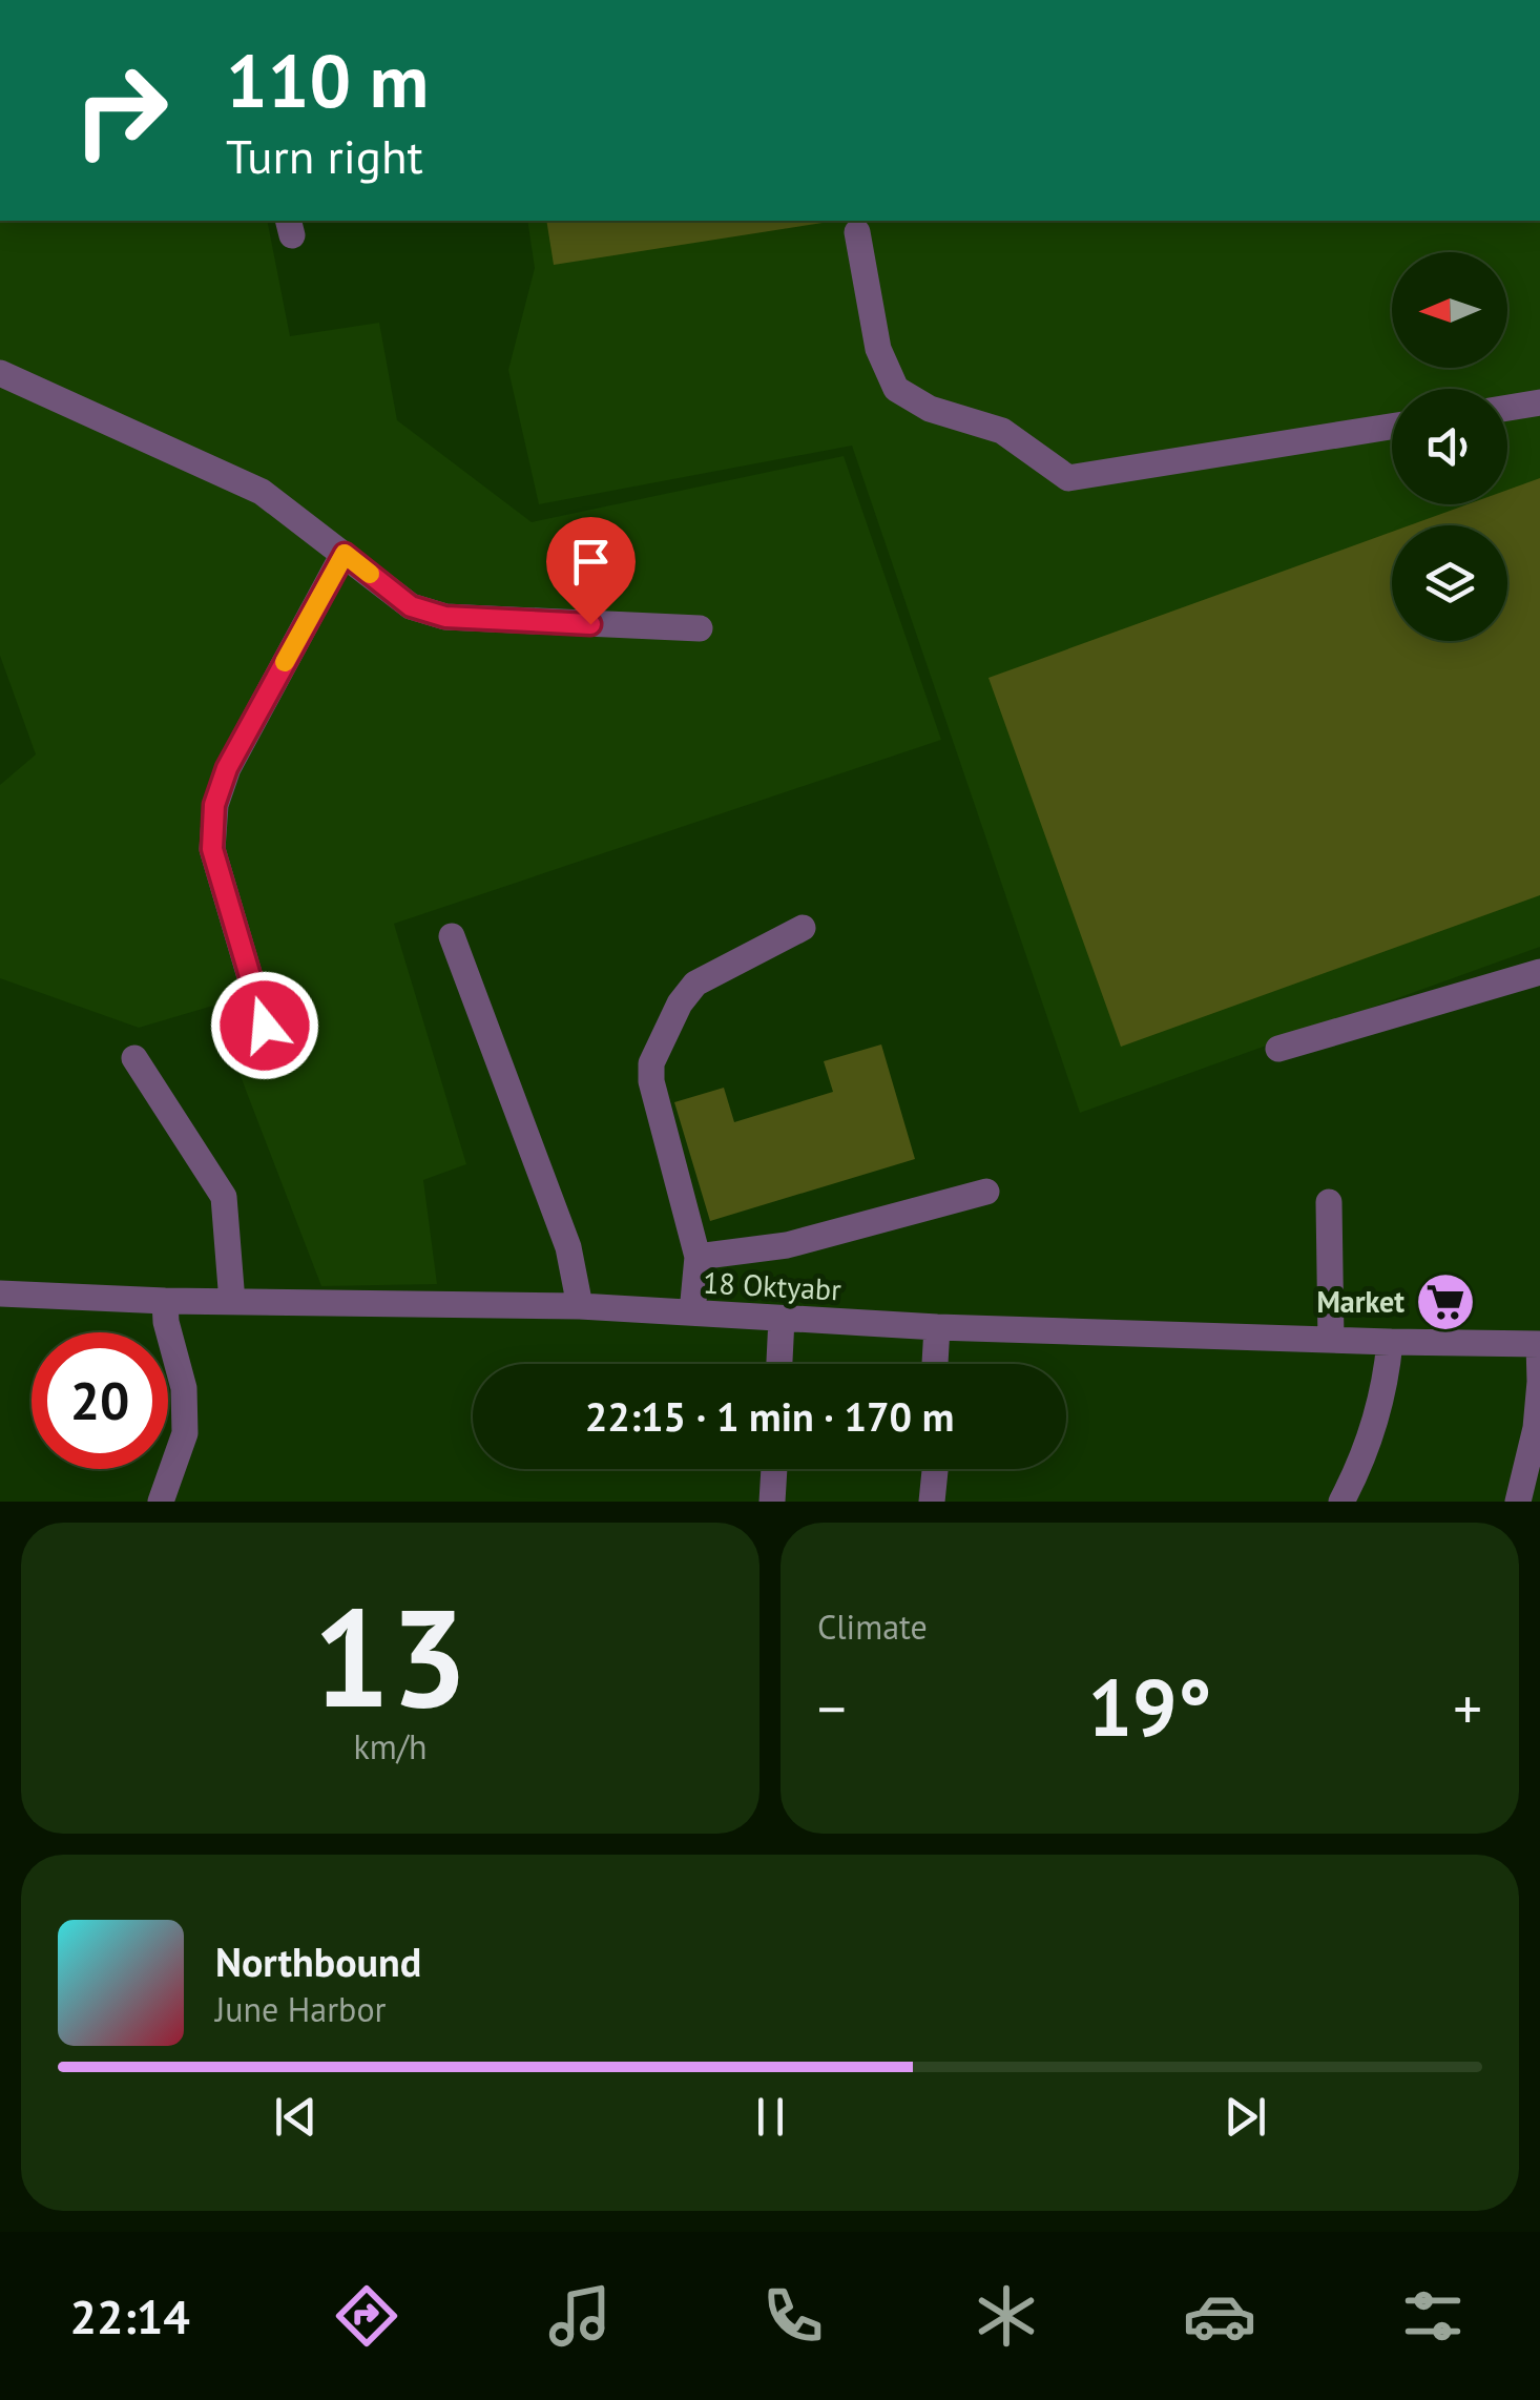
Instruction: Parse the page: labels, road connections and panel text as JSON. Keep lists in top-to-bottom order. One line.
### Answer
{"streets":{"street":["18 Oktyabr"]},"places":{"supermarket":["Market"]},"north":"left","page":{"turn":["110 m","Turn right"],"limit":"20","trip":"22:15 · 1 min · 170 m","tile":[["13","km/h"],"Climate"],"heat":["−","19°","+"],"song":["Northbound","June Harbor"],"tabs":"22:14"}}
